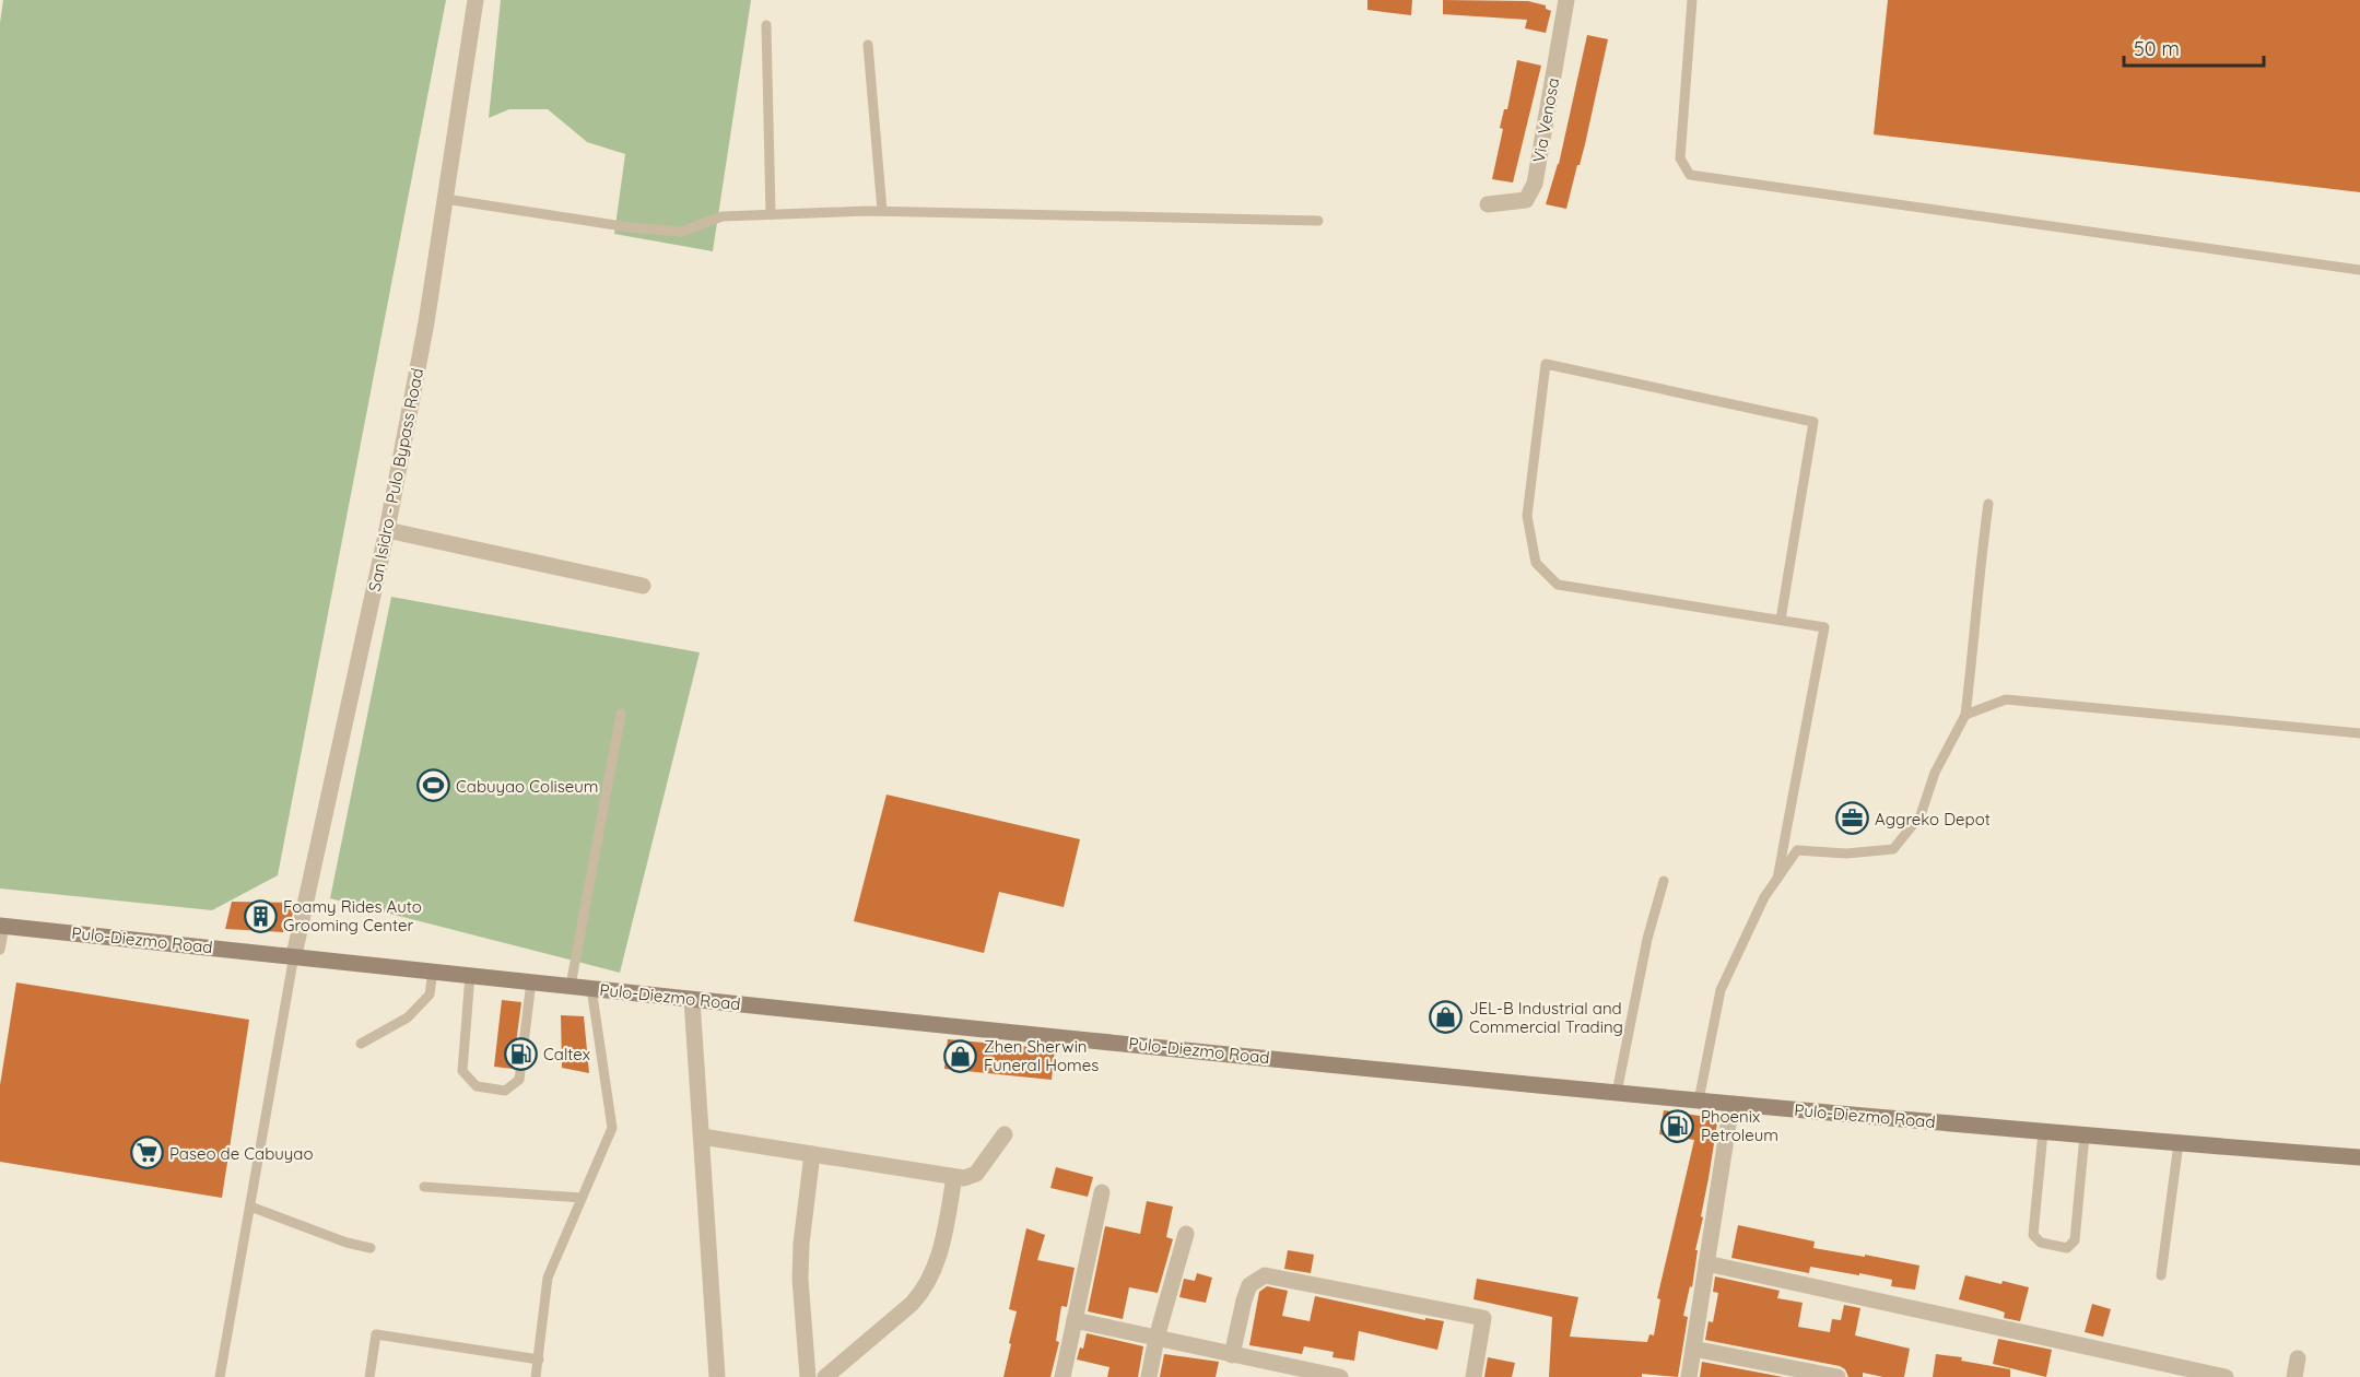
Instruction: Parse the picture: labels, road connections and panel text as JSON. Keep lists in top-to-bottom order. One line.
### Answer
{"streets":{"main road":["Pulo-Diezmo Road"],"street":["Via Venosa","San Isidro - Pulo Bypass Road"]},"crossings":[["San Isidro - Pulo Bypass Road","Pulo-Diezmo Road"]],"places":{"sports":["Cabuyao Coliseum"],"office":["Aggreko Depot"],"building":["Foamy Rides Auto Grooming Center"],"shop":["JEL-B Industrial and Commercial Trading","Zhen Sherwin Funeral Homes"],"fuel station":["Caltex","Phoenix Petroleum"],"supermarket":["Paseo de Cabuyao"]},"scale_bar":"50 m"}
